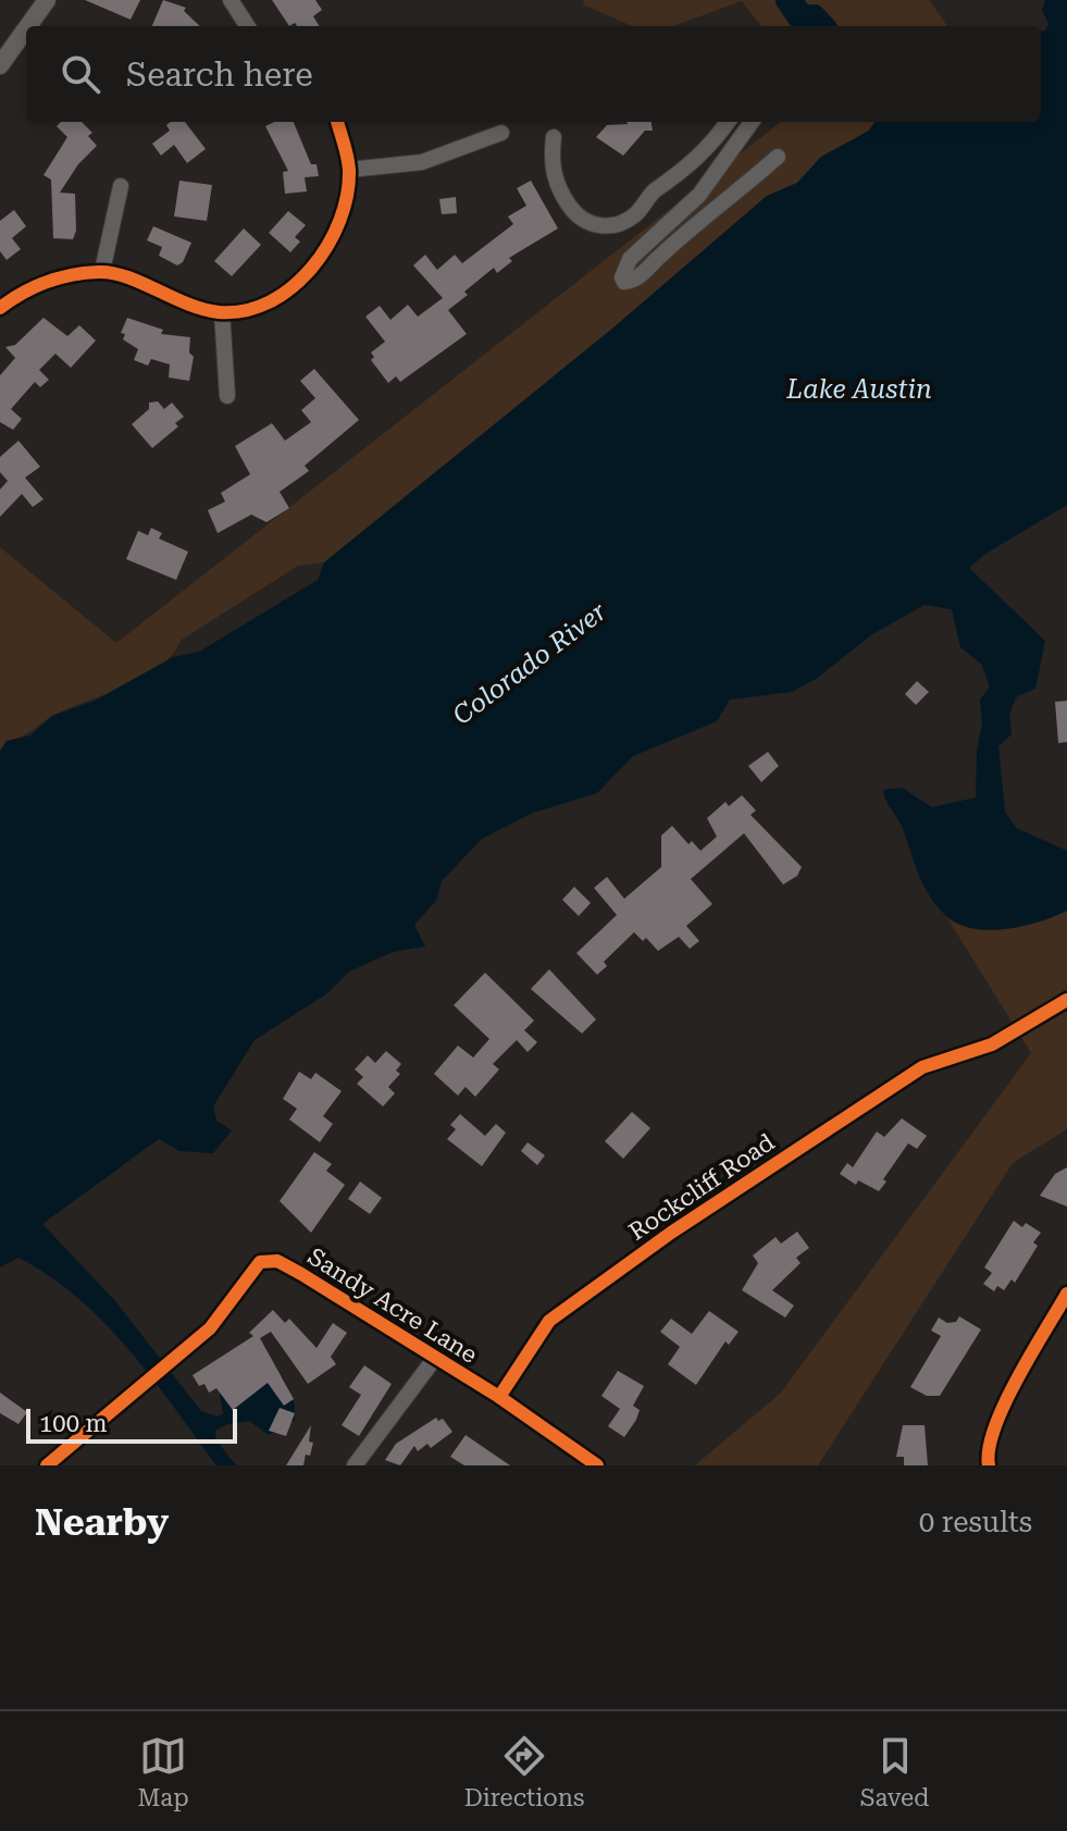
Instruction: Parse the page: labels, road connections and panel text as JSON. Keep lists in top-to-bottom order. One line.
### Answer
{"streets":{"street":["Rockcliff Road","Sandy Acre Lane"]},"crossings":[["Rockcliff Road","Sandy Acre Lane"]],"water":["Lake Austin","Colorado River"],"scale_bar":"100 m","page":{"search":"Search here","scale":"100 m","heading":["Nearby","0 results"],"nav":["Map","Directions","Saved"]}}
